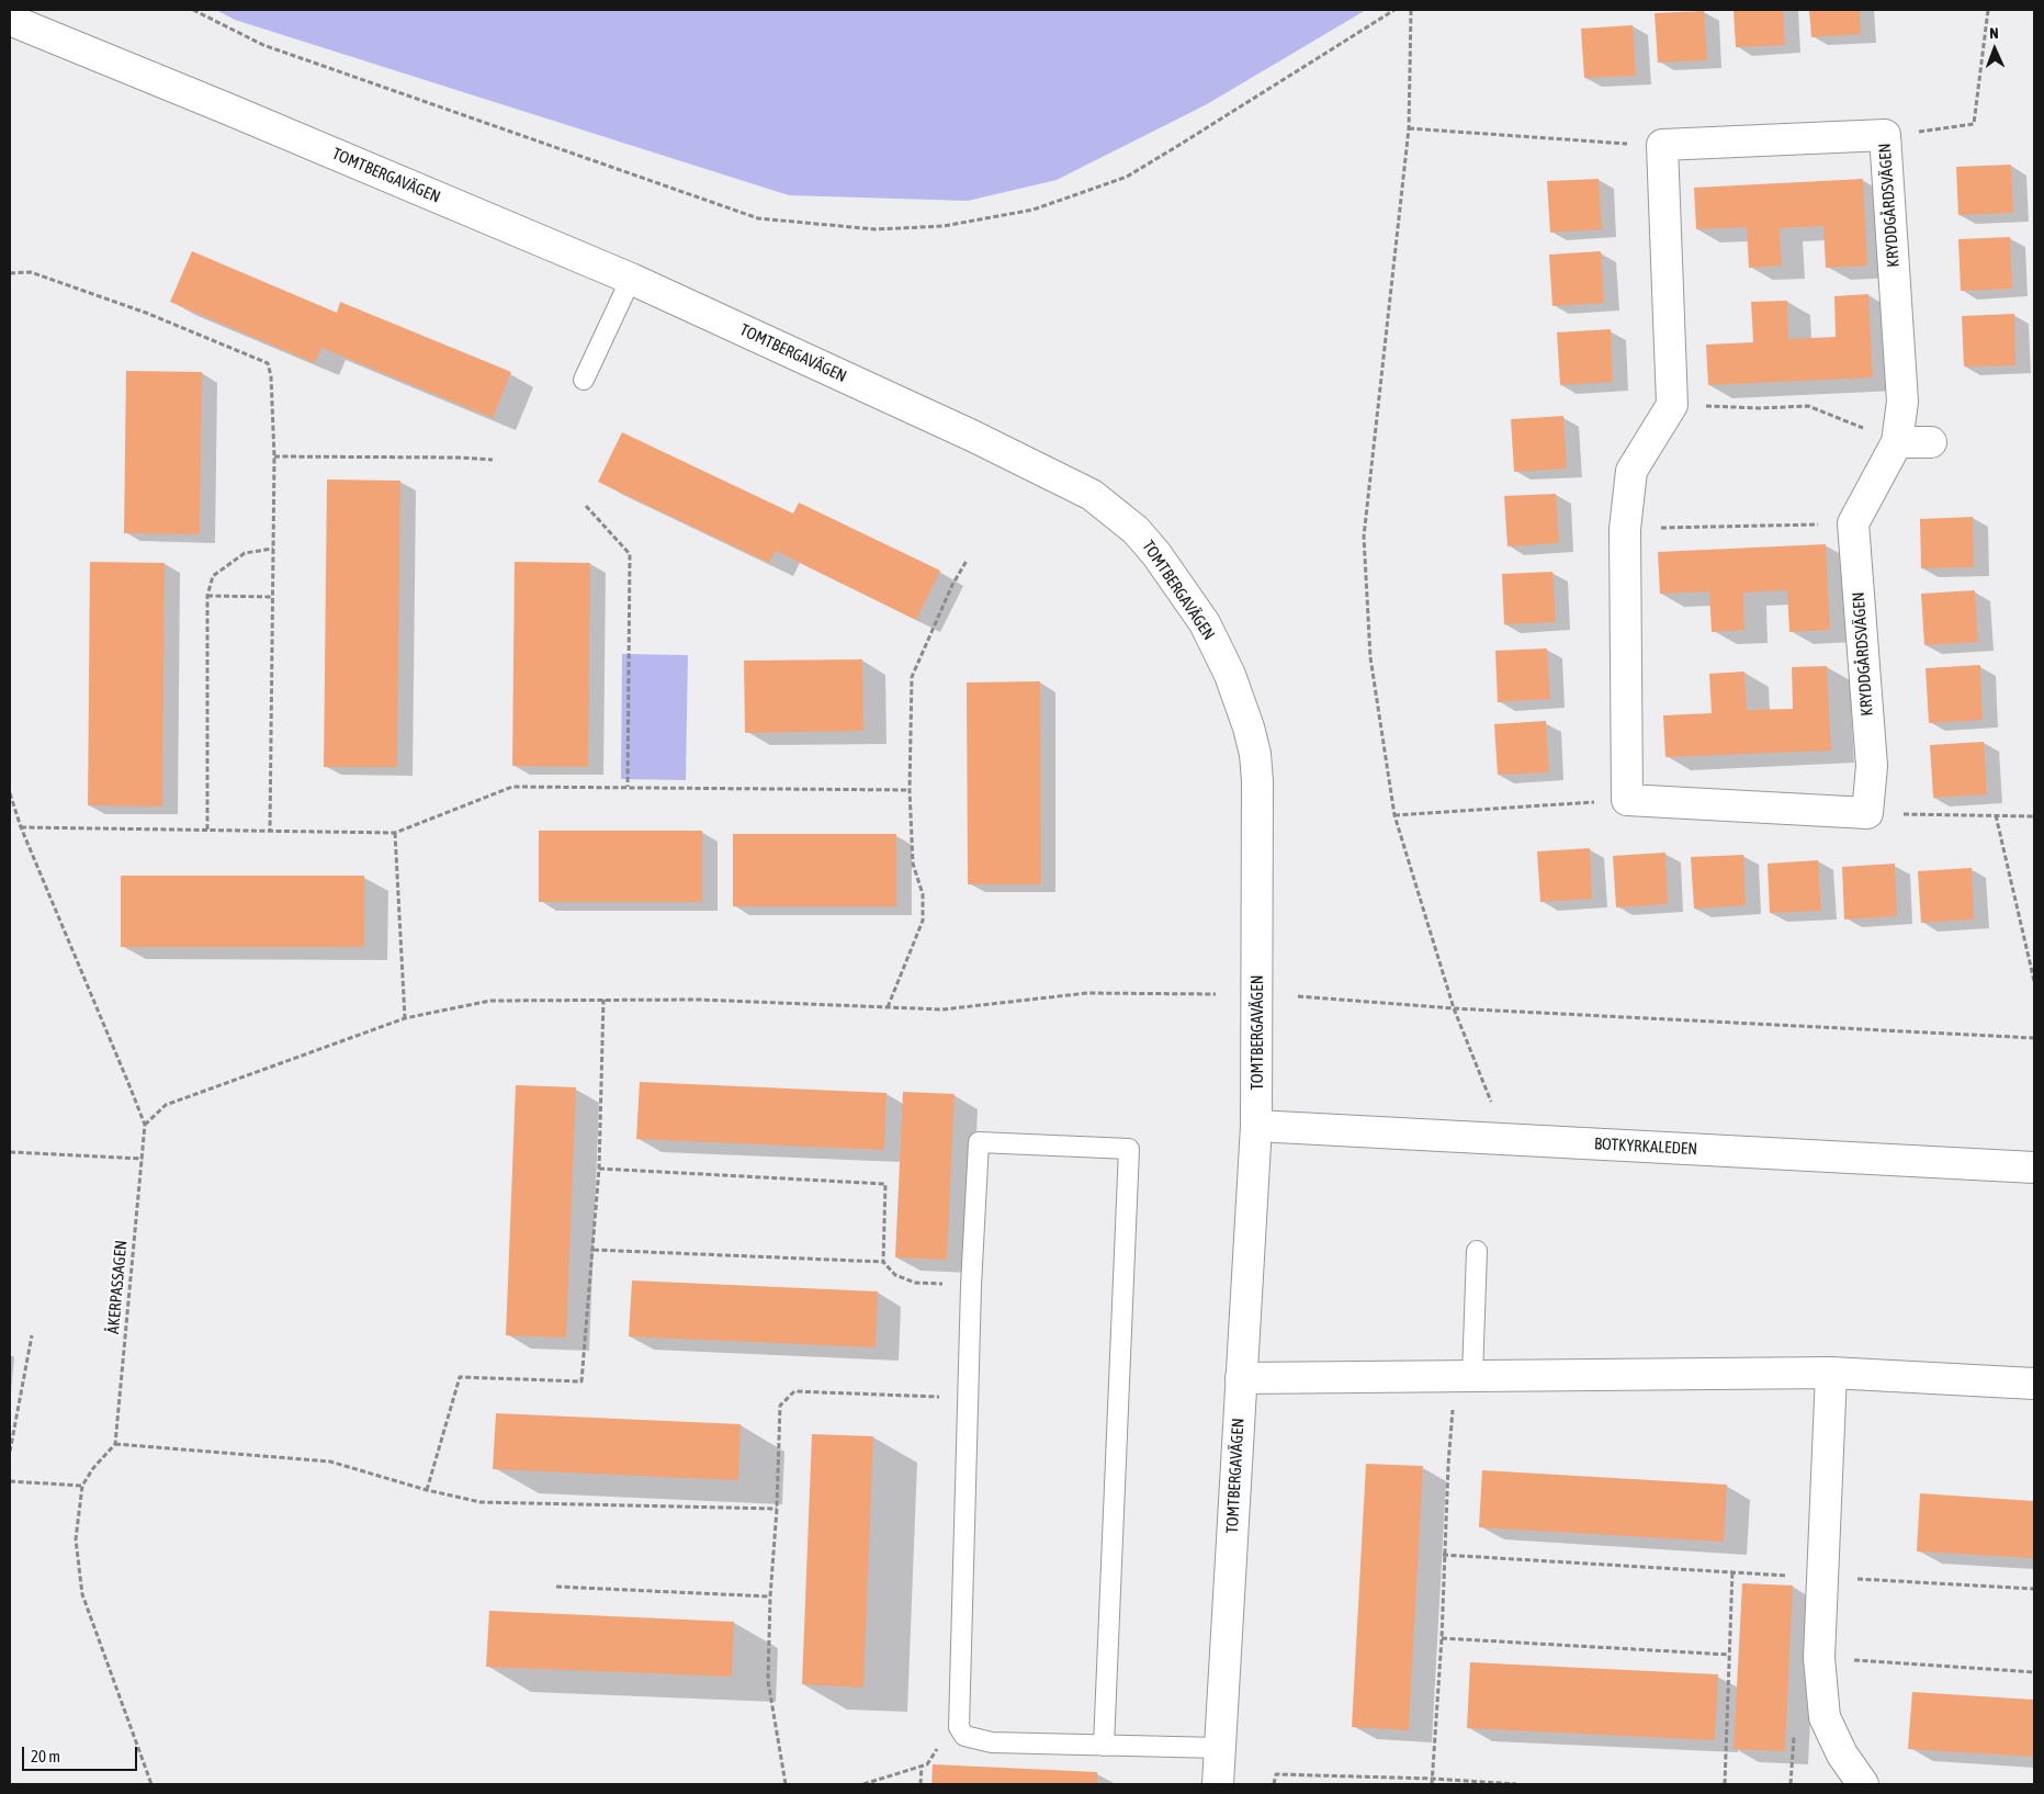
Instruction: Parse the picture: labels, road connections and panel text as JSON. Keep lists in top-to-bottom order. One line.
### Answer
{"streets":{"street":["TOMTBERGAVÄGEN","KRYDDGÅRDSVÄGEN","BOTKYRKALEDEN"],"path":["ÅKERPASSAGEN"]},"crossings":[["TOMTBERGAVÄGEN","BOTKYRKALEDEN"]],"scale_bar":"20 m","north":"top"}
